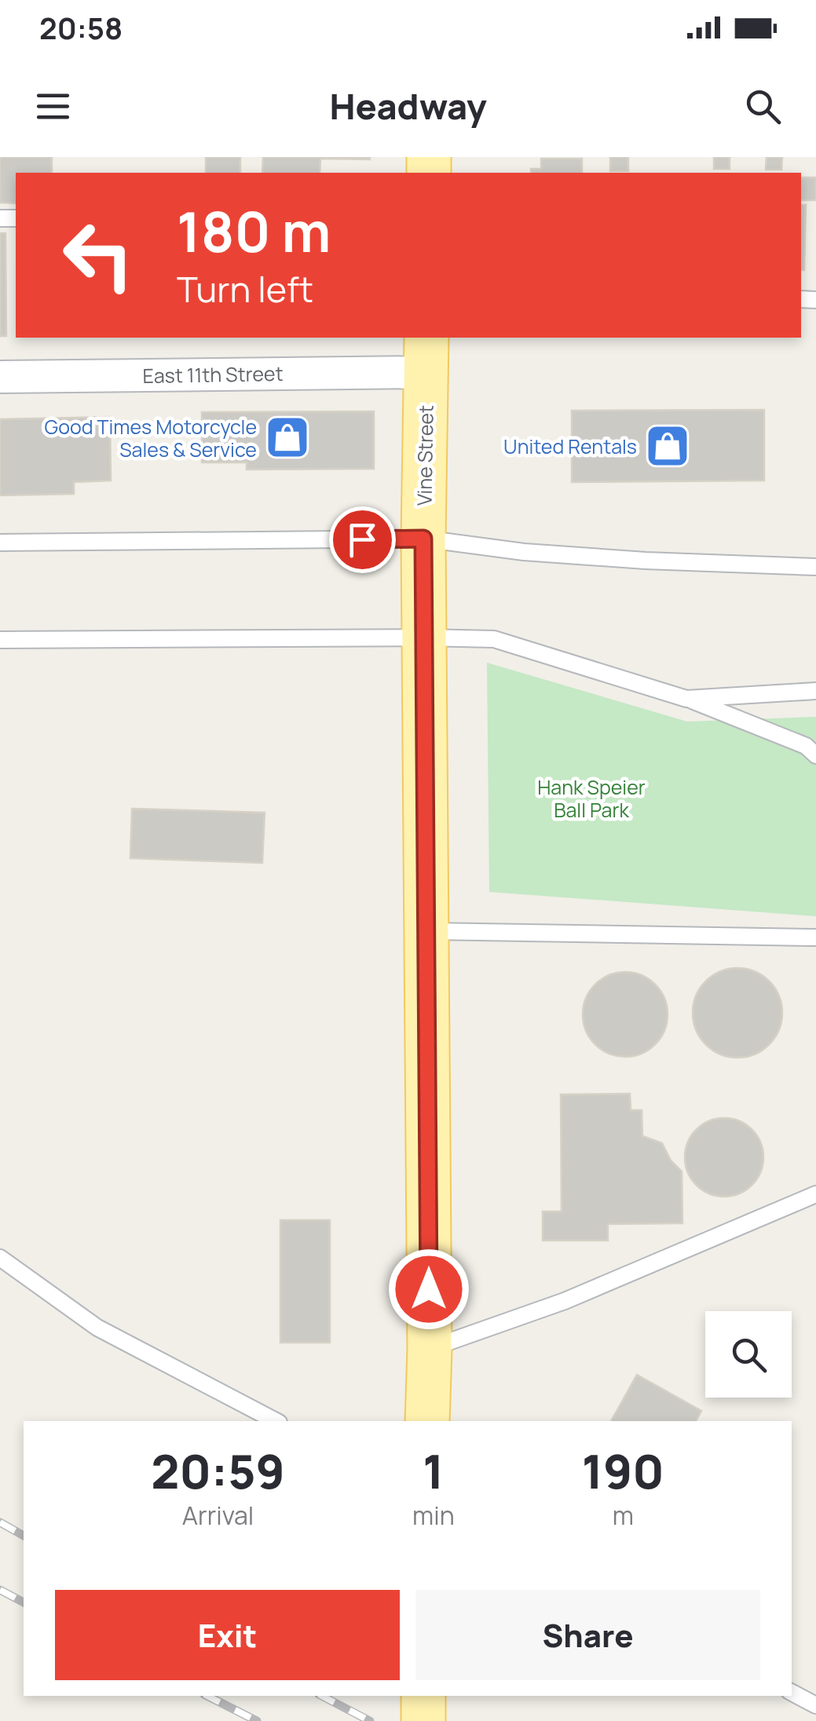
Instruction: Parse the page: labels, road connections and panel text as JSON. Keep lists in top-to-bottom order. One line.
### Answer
{"streets":{"main road":["Vine Street"],"street":["East 11th Street"]},"crossings":[["East 11th Street","Vine Street"]],"parks":["Hank Speier Ball Park"],"places":{"shop":["Good Times Motorcycle Sales & Service","United Rentals"]},"page":{"status":"20:58","header":"Headway","turn":["180 m","Turn left"],"eta":["20:59","Arrival","1","min","190","m"],"buttons":["Exit","Share"]}}
